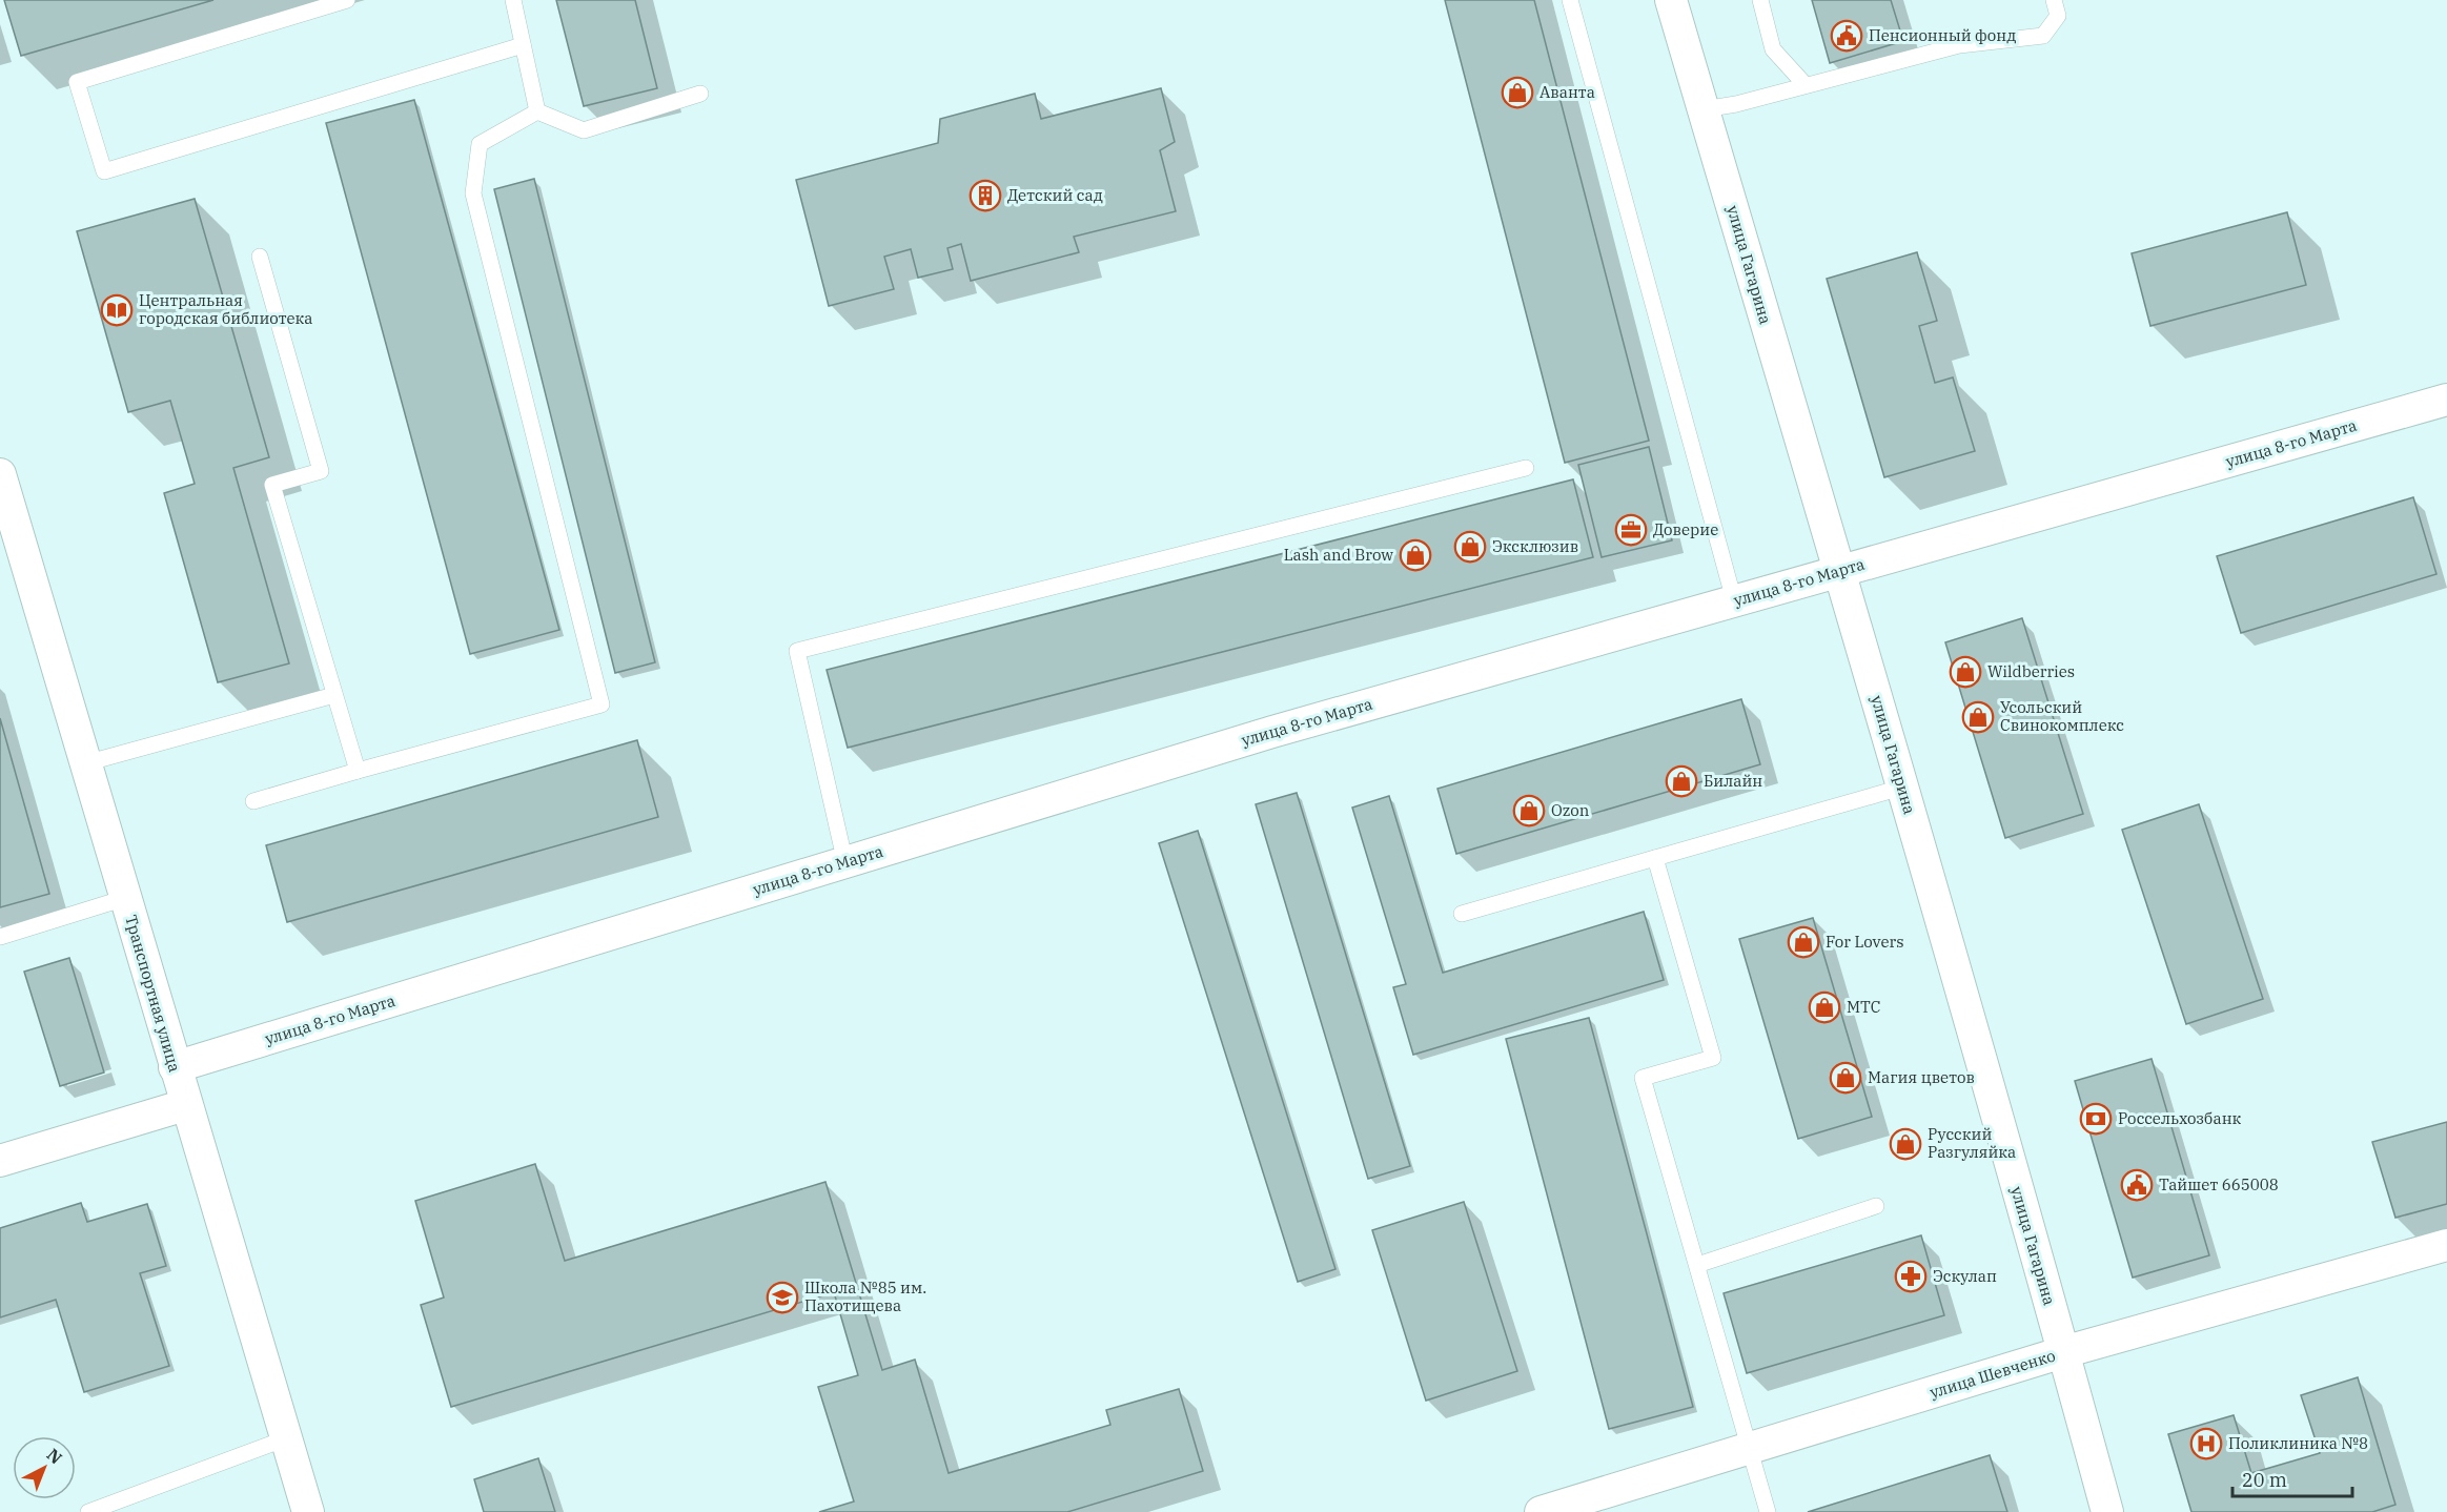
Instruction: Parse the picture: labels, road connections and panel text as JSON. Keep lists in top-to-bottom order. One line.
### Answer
{"streets":{"street":["улица Гагарина","улица 8-го Марта","Транспортная улица","улица Шевченко"]},"crossings":[["улица Гагарина","улица 8-го Марта"],["улица Гагарина","улица Шевченко"],["улица 8-го Марта","Транспортная улица"]],"places":{"public building":["Пенсионный фонд","Тайшет 665008"],"shop":["Аванта","Эксклюзив","Lash and Brow","Wildberries","Усольский Свинокомплекс","Билайн","Ozon","For Lovers","МТС","Магия цветов","Русский Разгуляйка"],"building":["Детский сад"],"library":["Центральная городская библиотека"],"office":["Доверие"],"bank":["Россельхозбанк"],"pharmacy":["Эскулап"],"school or university":["Школа №85 им. Пахотищева"],"hospital":["Поликлиника №8"]},"scale_bar":"20 m","north":"top right"}
